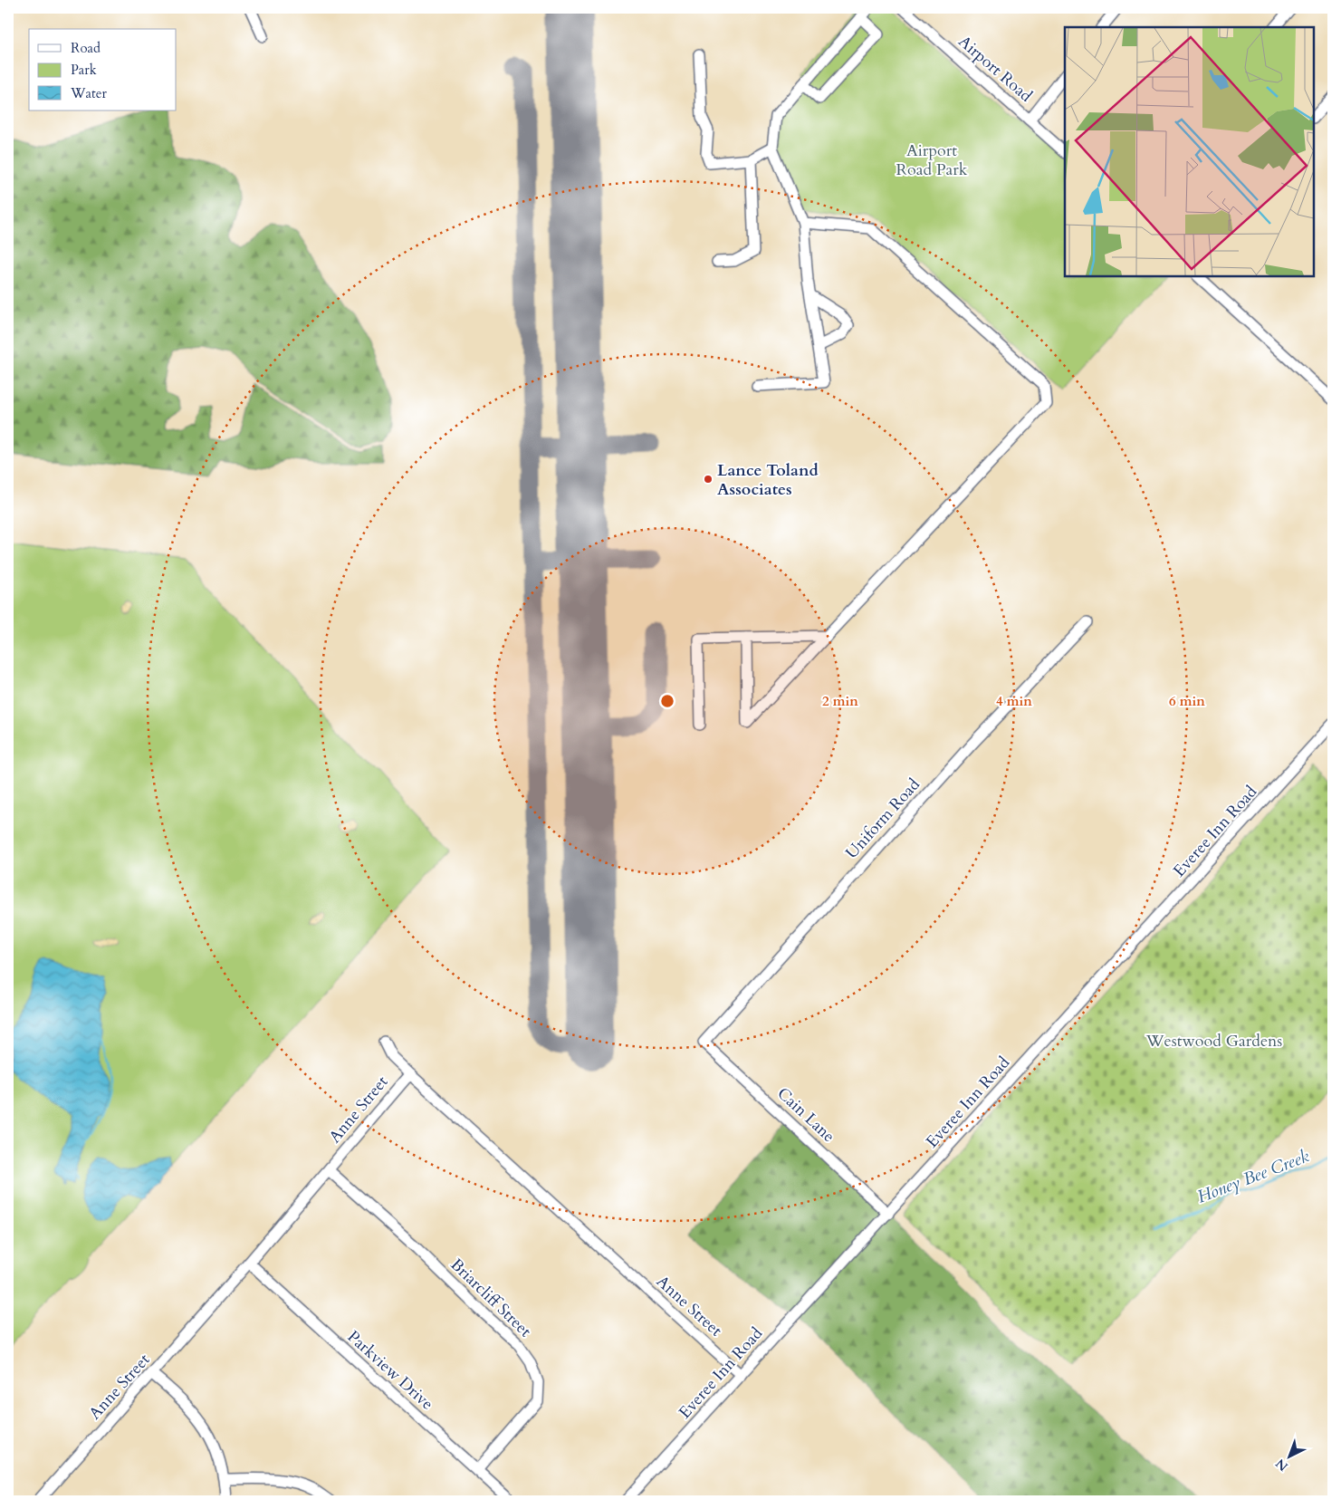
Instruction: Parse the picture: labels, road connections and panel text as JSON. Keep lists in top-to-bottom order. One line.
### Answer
{"streets":{"street":["Airport Road","Uniform Road","Everee Inn Road","Anne Street","Cain Lane","Briarcliff Street","Parkview Drive"]},"crossings":[["Uniform Road","Cain Lane"],["Everee Inn Road","Anne Street"],["Everee Inn Road","Cain Lane"],["Anne Street","Briarcliff Street"],["Anne Street","Parkview Drive"],["Briarcliff Street","Parkview Drive"]],"water":["Honey Bee Creek"],"parks":["Airport Road Park","Westwood Gardens"],"places":["Lance Toland Associates"],"legend":["Road","Park","Water"],"north":"bottom left","rings":["2 min","4 min","6 min"]}
